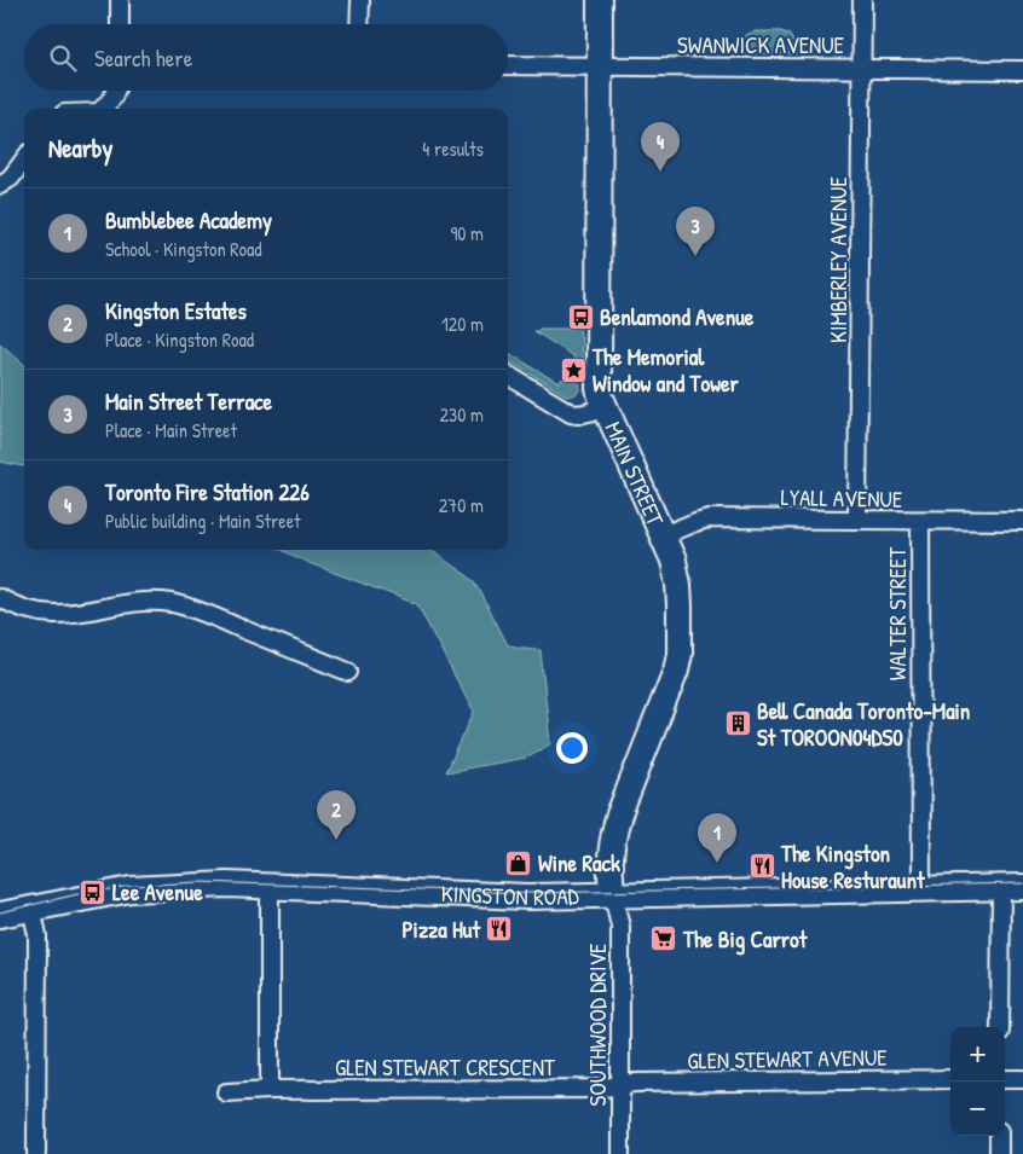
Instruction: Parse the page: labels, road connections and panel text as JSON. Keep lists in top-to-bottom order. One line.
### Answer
{"streets":{"main road":["MAIN STREET","KINGSTON ROAD"],"street":["SWANWICK AVENUE","KIMBERLEY AVENUE","LYALL AVENUE","WALTER STREET","SOUTHWOOD DRIVE","GLEN STEWART AVENUE","GLEN STEWART CRESCENT"]},"crossings":[["SWANWICK AVENUE","KIMBERLEY AVENUE"],["SWANWICK AVENUE","MAIN STREET"],["KIMBERLEY AVENUE","LYALL AVENUE"],["MAIN STREET","LYALL AVENUE"],["MAIN STREET","KINGSTON ROAD"],["MAIN STREET","SOUTHWOOD DRIVE"],["LYALL AVENUE","WALTER STREET"],["WALTER STREET","KINGSTON ROAD"],["KINGSTON ROAD","SOUTHWOOD DRIVE"],["SOUTHWOOD DRIVE","GLEN STEWART AVENUE"],["SOUTHWOOD DRIVE","GLEN STEWART CRESCENT"],["GLEN STEWART AVENUE","GLEN STEWART CRESCENT"]],"places":{"bus stop":["Benlamond Avenue","Lee Avenue"],"place":["The Memorial Window and Tower"],"building":["Bell Canada Toronto-Main St TOROON04DS0"],"shop":["Wine Rack"],"restaurant":["The Kingston House Resturaunt","Pizza Hut"],"supermarket":["The Big Carrot"]},"page":{"search":"Search here","heading":["Nearby","4 results"],"pins":["4","3","2","1"],"list":[{"mark":"1","name":"Bumblebee Academy","note":"School · Kingston Road","value":"90 m"},{"mark":"2","name":"Kingston Estates","note":"Place · Kingston Road","value":"120 m"},{"mark":"3","name":"Main Street Terrace","note":"Place · Main Street","value":"230 m"},{"mark":"4","name":"Toronto Fire Station 226","note":"Public building · Main Street","value":"270 m"}],"map_buttons":["+","−"]}}
